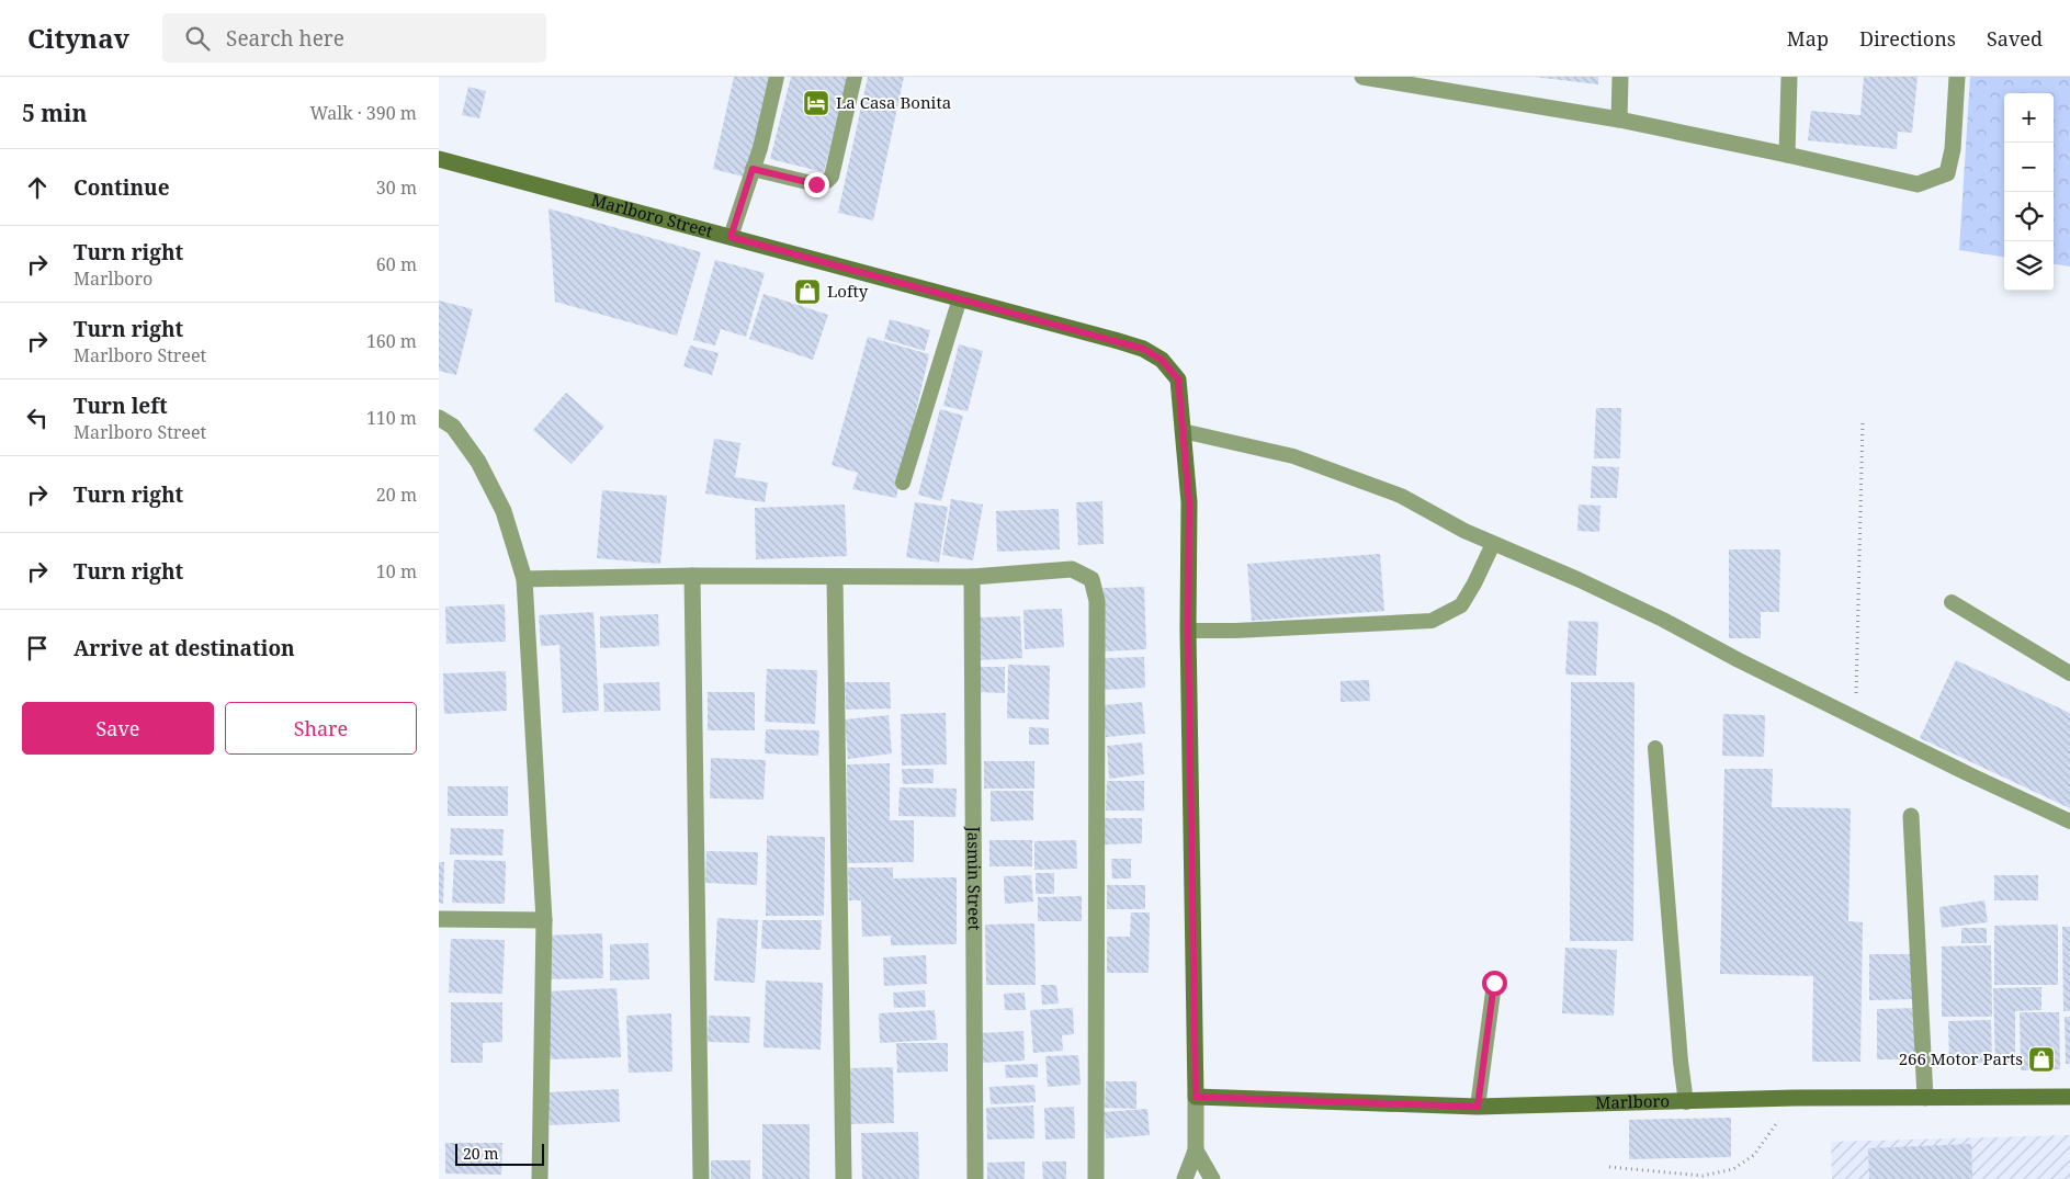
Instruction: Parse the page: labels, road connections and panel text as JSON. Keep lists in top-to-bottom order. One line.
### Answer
{"streets":{"street":["Marlboro Street","Jasmin Street","Marlboro"]},"crossings":[["Marlboro Street","Marlboro"]],"places":{"hotel":["La Casa Bonita"],"shop":["Lofty","266 Motor Parts"]},"scale_bar":"20 m","page":{"header":"Citynav","search":"Search here","nav":["Map","Directions","Saved"],"heading":["5 min","Walk · 390 m"],"map_buttons":["+","−"],"list":[["Continue","30 m"],["Turn right","Marlboro","60 m"],["Turn right","Marlboro Street","160 m"],["Turn left","Marlboro Street","110 m"],["Turn right","20 m"],["Turn right","10 m"],"Arrive at destination"],"buttons":["Save","Share"],"scale":"20 m"}}
